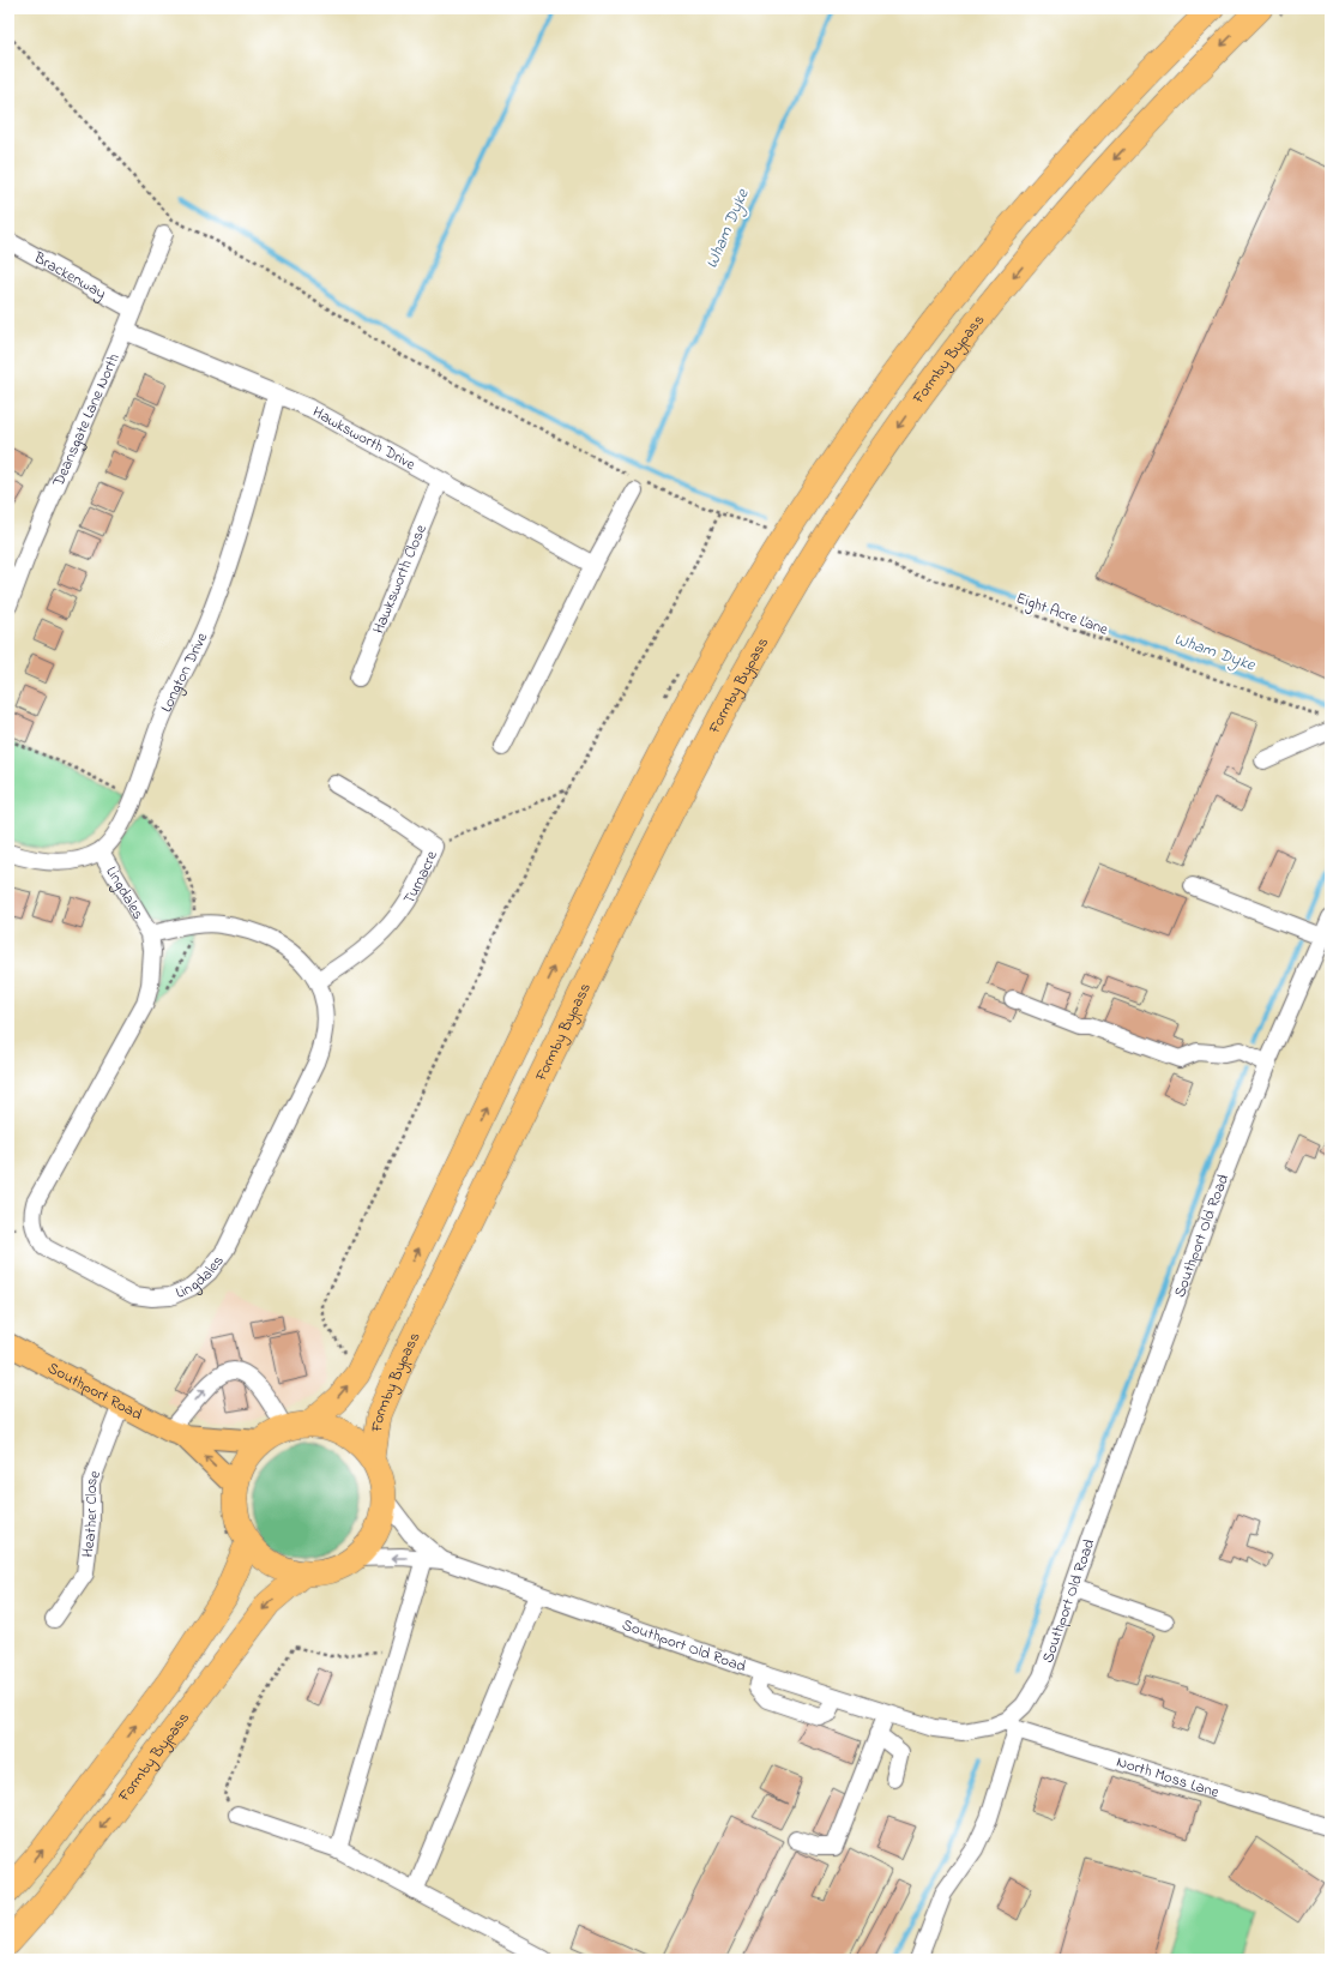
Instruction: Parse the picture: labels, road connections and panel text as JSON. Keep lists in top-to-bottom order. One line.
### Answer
{"streets":{"highway":["Formby Bypass"],"main road":["Southport Road"],"street":["Brackenway","Deansgate Lane North","Hawksworth Drive","Hawksworth Close","Longton Drive","Turnacre","Lingdales","Southport Old Road","Heather Close","North Moss Lane"],"path":["Eight Acre Lane"]},"crossings":[["Brackenway","Deansgate Lane North"],["Formby Bypass","Southport Road"],["Deansgate Lane North","Hawksworth Drive"],["Hawksworth Drive","Hawksworth Close"],["Hawksworth Drive","Longton Drive"],["Longton Drive","Lingdales"],["Turnacre","Lingdales"],["Southport Old Road","North Moss Lane"],["Southport Road","Heather Close"]],"water":["Wham Dyke"]}
